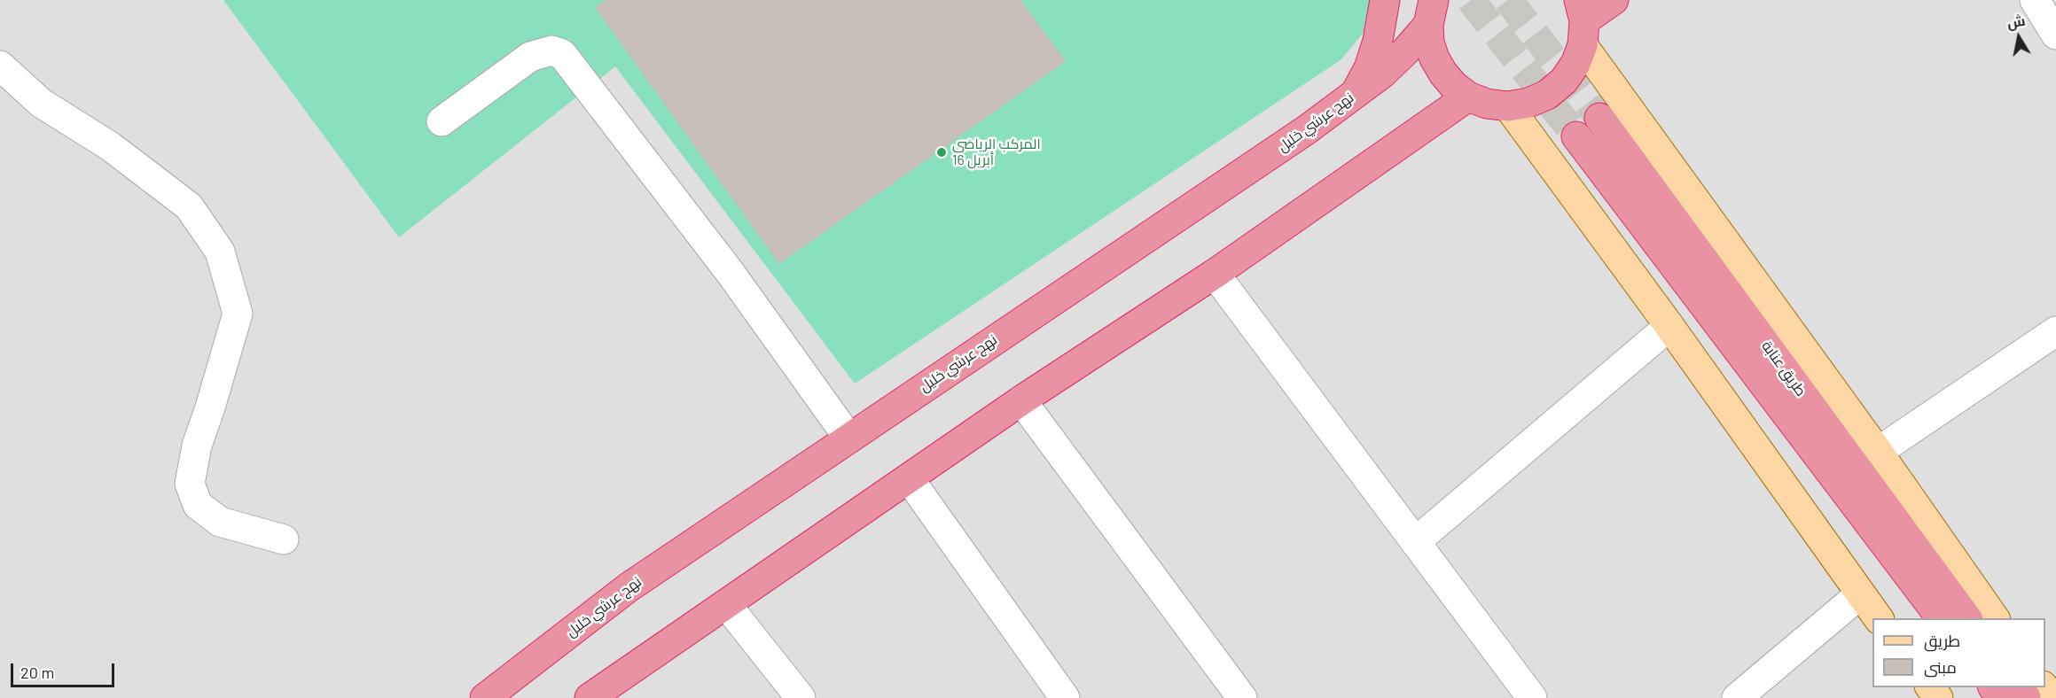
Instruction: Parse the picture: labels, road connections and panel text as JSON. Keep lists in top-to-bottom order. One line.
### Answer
{"streets":{"highway":["نهج عرشي خليل","طريق عنابة"]},"places":["المركب الرياضي 16 أبريل"],"legend":["طريق","مبنى"],"scale_bar":"20 m","north":"top"}
